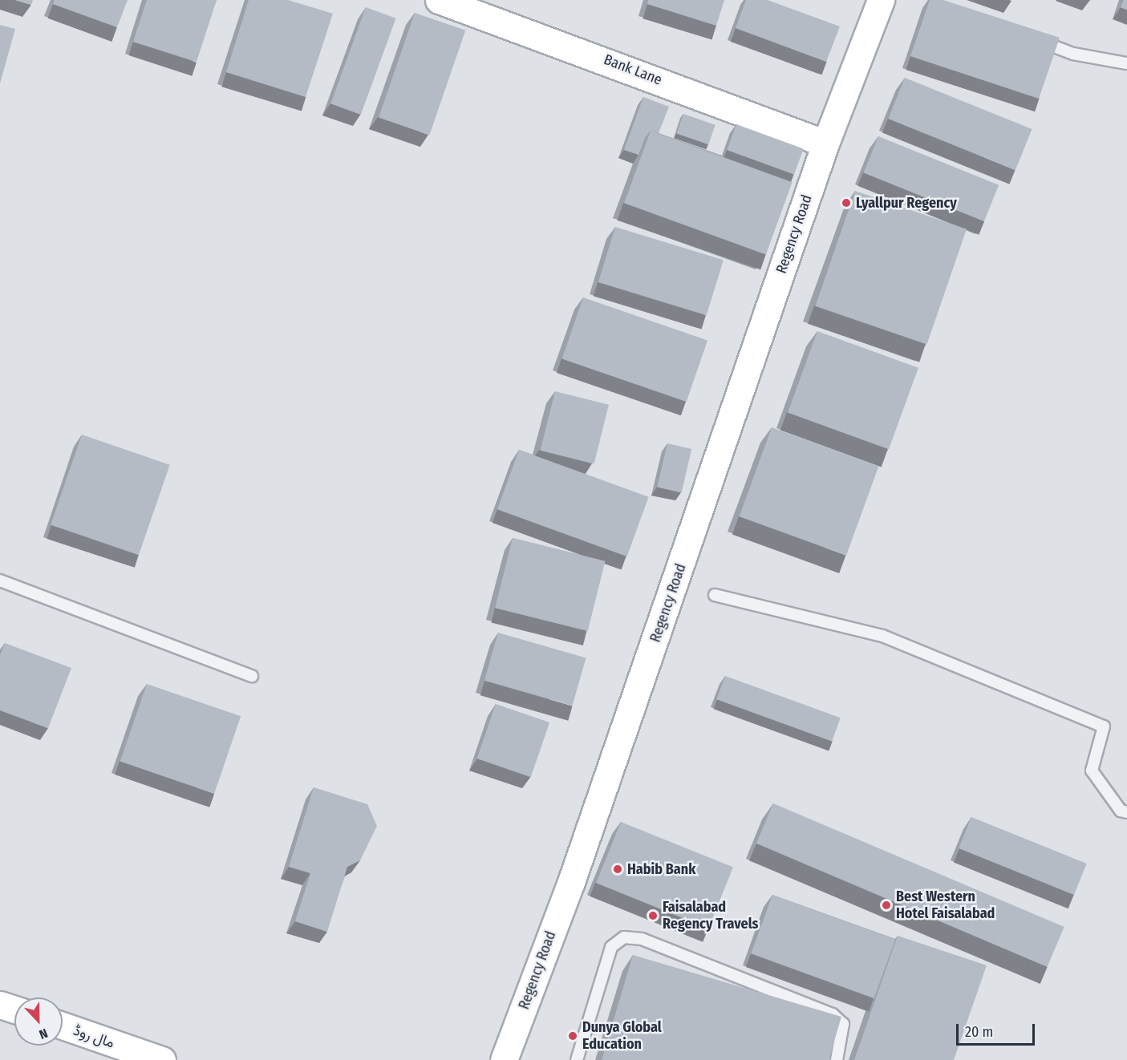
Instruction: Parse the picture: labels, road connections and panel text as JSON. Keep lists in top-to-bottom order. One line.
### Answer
{"streets":{"street":["Bank Lane","Regency Road","مال روڈ"]},"crossings":[["Bank Lane","Regency Road"]],"places":["Lyallpur Regency","Habib Bank","Best Western Hotel Faisalabad","Faisalabad Regency Travels","Dunya Global Education"],"scale_bar":"20 m","north":"bottom"}
